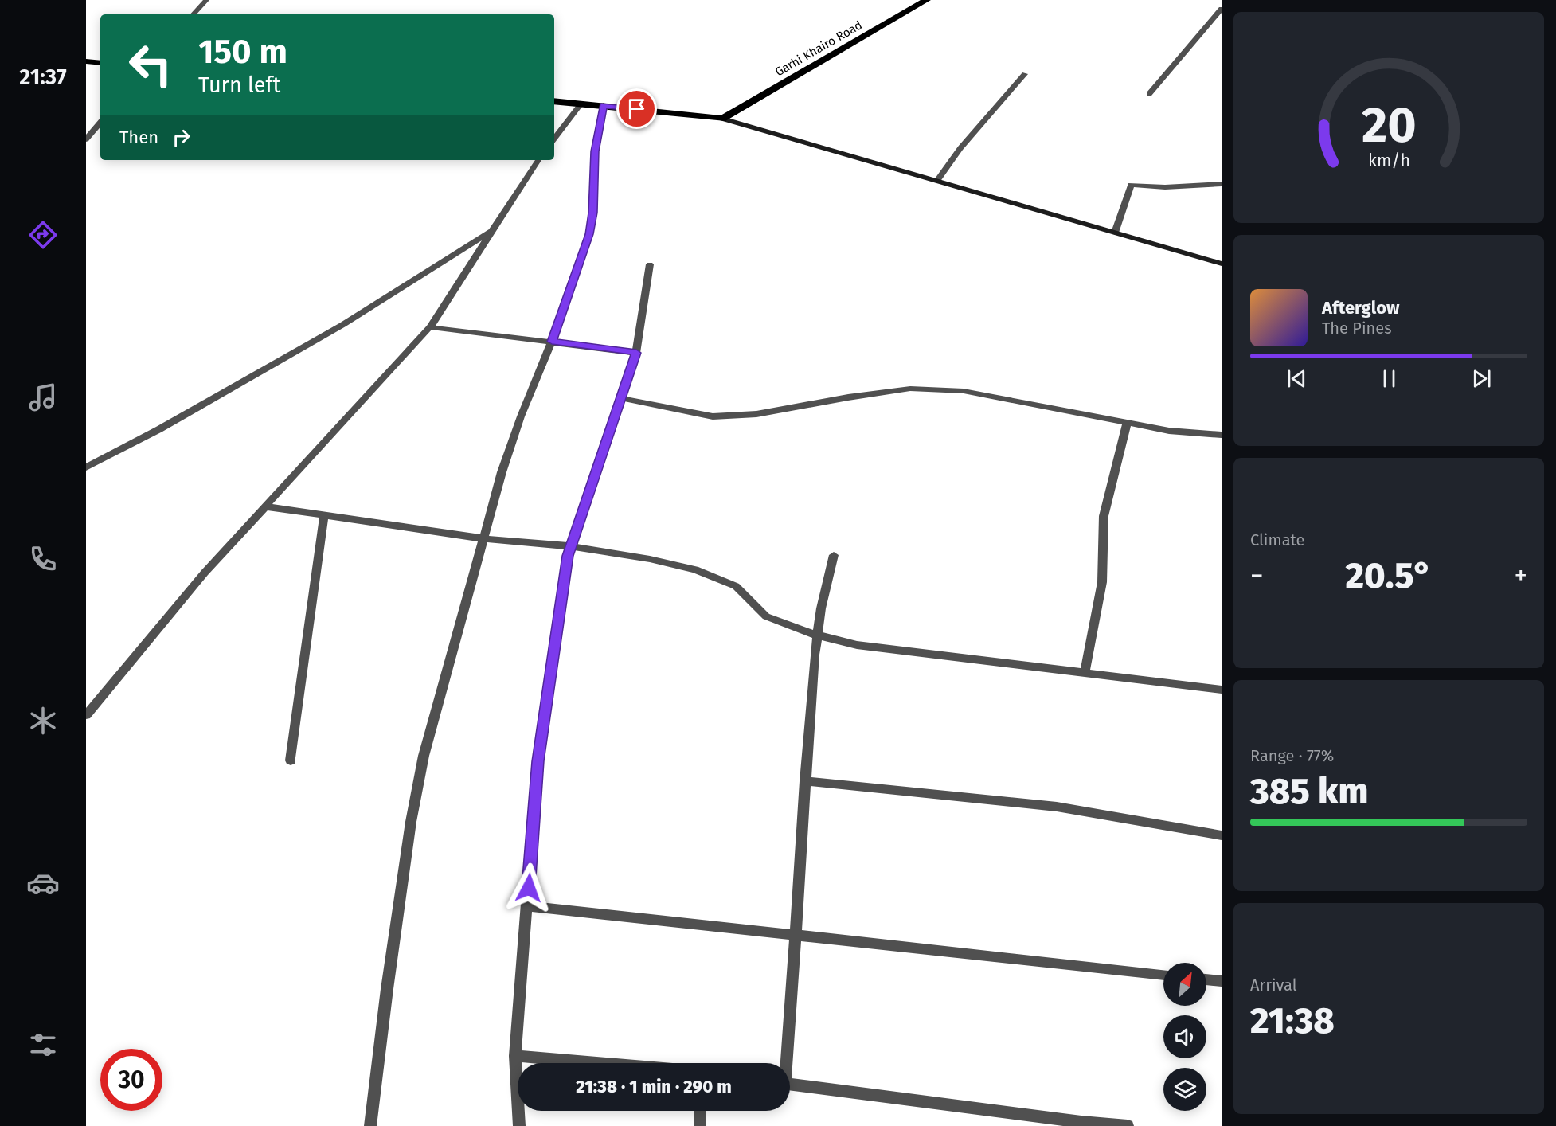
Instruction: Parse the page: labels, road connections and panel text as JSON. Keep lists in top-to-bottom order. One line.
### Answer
{"streets":{"highway":["Garhi Khairo Road"]},"north":"top right","page":{"tabs":"21:37","turn":["150 m","Turn left"],"then":"Then","song":["Afterglow","The Pines"],"tile":["Climate",["Range · 77%","385 km"],["Arrival","21:38"]],"heat":["−","20.5°","+"],"limit":"30","trip":"21:38 · 1 min · 290 m","gauge":["20","km/h"]}}
